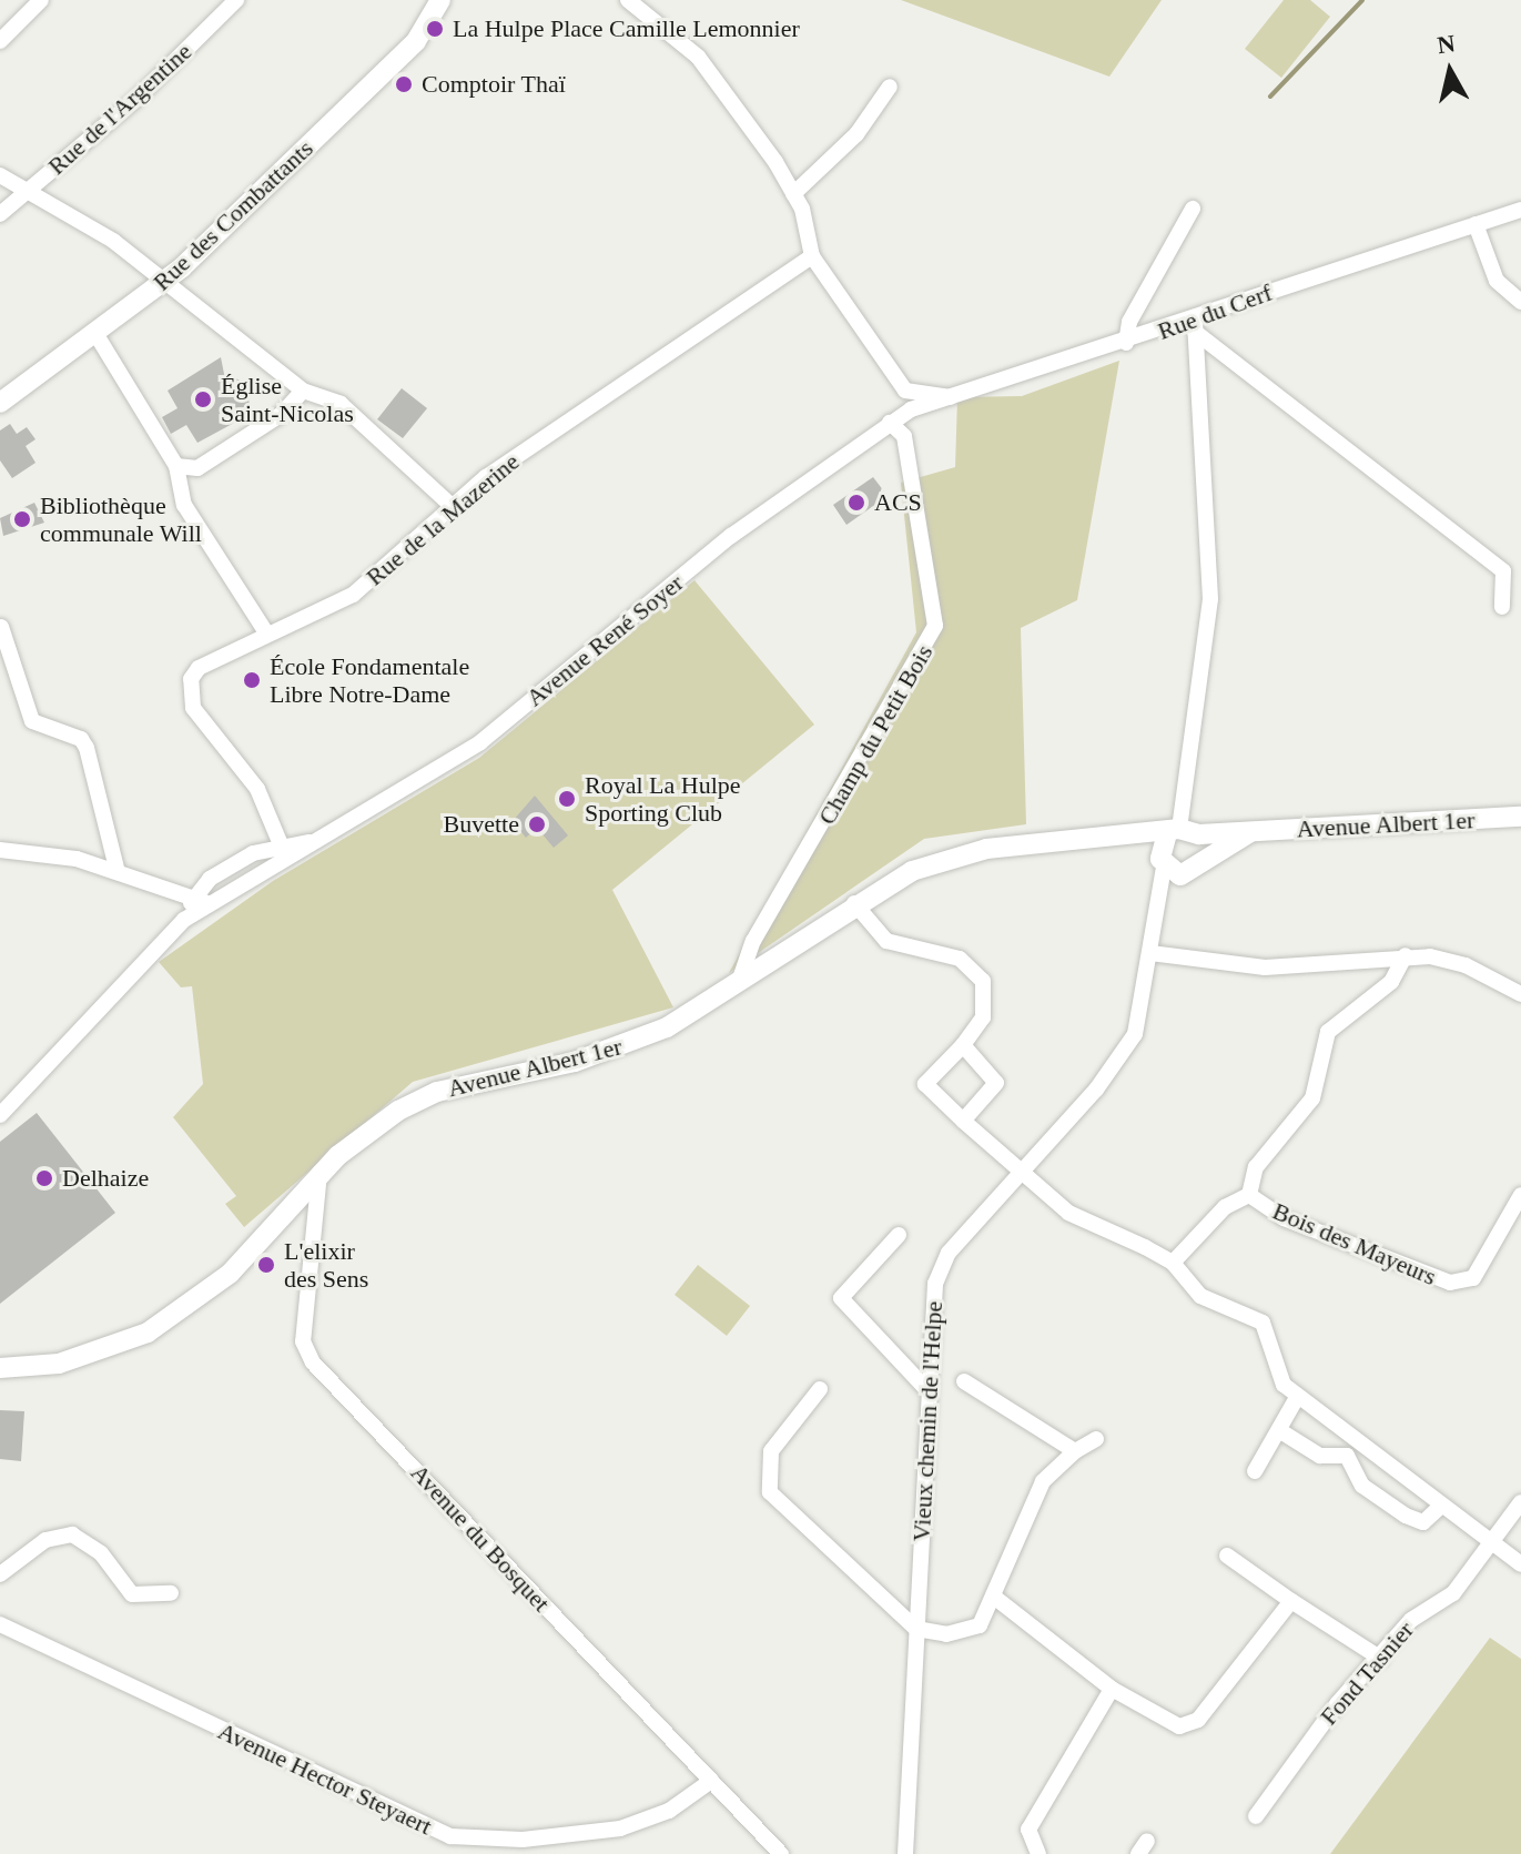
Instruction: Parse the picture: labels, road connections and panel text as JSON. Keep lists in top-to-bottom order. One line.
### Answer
{"streets":{"main road":["Rue des Combattants","Avenue Albert 1er"],"street":["Rue de l'Argentine","Rue du Cerf","Rue de la Mazerine","Avenue René Soyer","Champ du Petit Bois","Bois des Mayeurs","Vieux chemin de l'Helpe","Avenue du Bosquet","Fond Tasnier","Avenue Hector Steyaert"]},"crossings":[["Rue du Cerf","Avenue René Soyer"],["Rue du Cerf","Vieux chemin de l'Helpe"],["Rue de la Mazerine","Avenue René Soyer"],["Avenue René Soyer","Champ du Petit Bois"],["Champ du Petit Bois","Avenue Albert 1er"],["Avenue Albert 1er","Vieux chemin de l'Helpe"],["Avenue Albert 1er","Avenue du Bosquet"],["Avenue du Bosquet","Avenue Hector Steyaert"]],"places":["La Hulpe Place Camille Lemonnier","Comptoir Thaï","Église Saint-Nicolas","ACS","Bibliothèque communale Will","École Fondamentale Libre Notre-Dame","Royal La Hulpe Sporting Club","Buvette","Delhaize","L'elixir des Sens"],"north":"top"}
